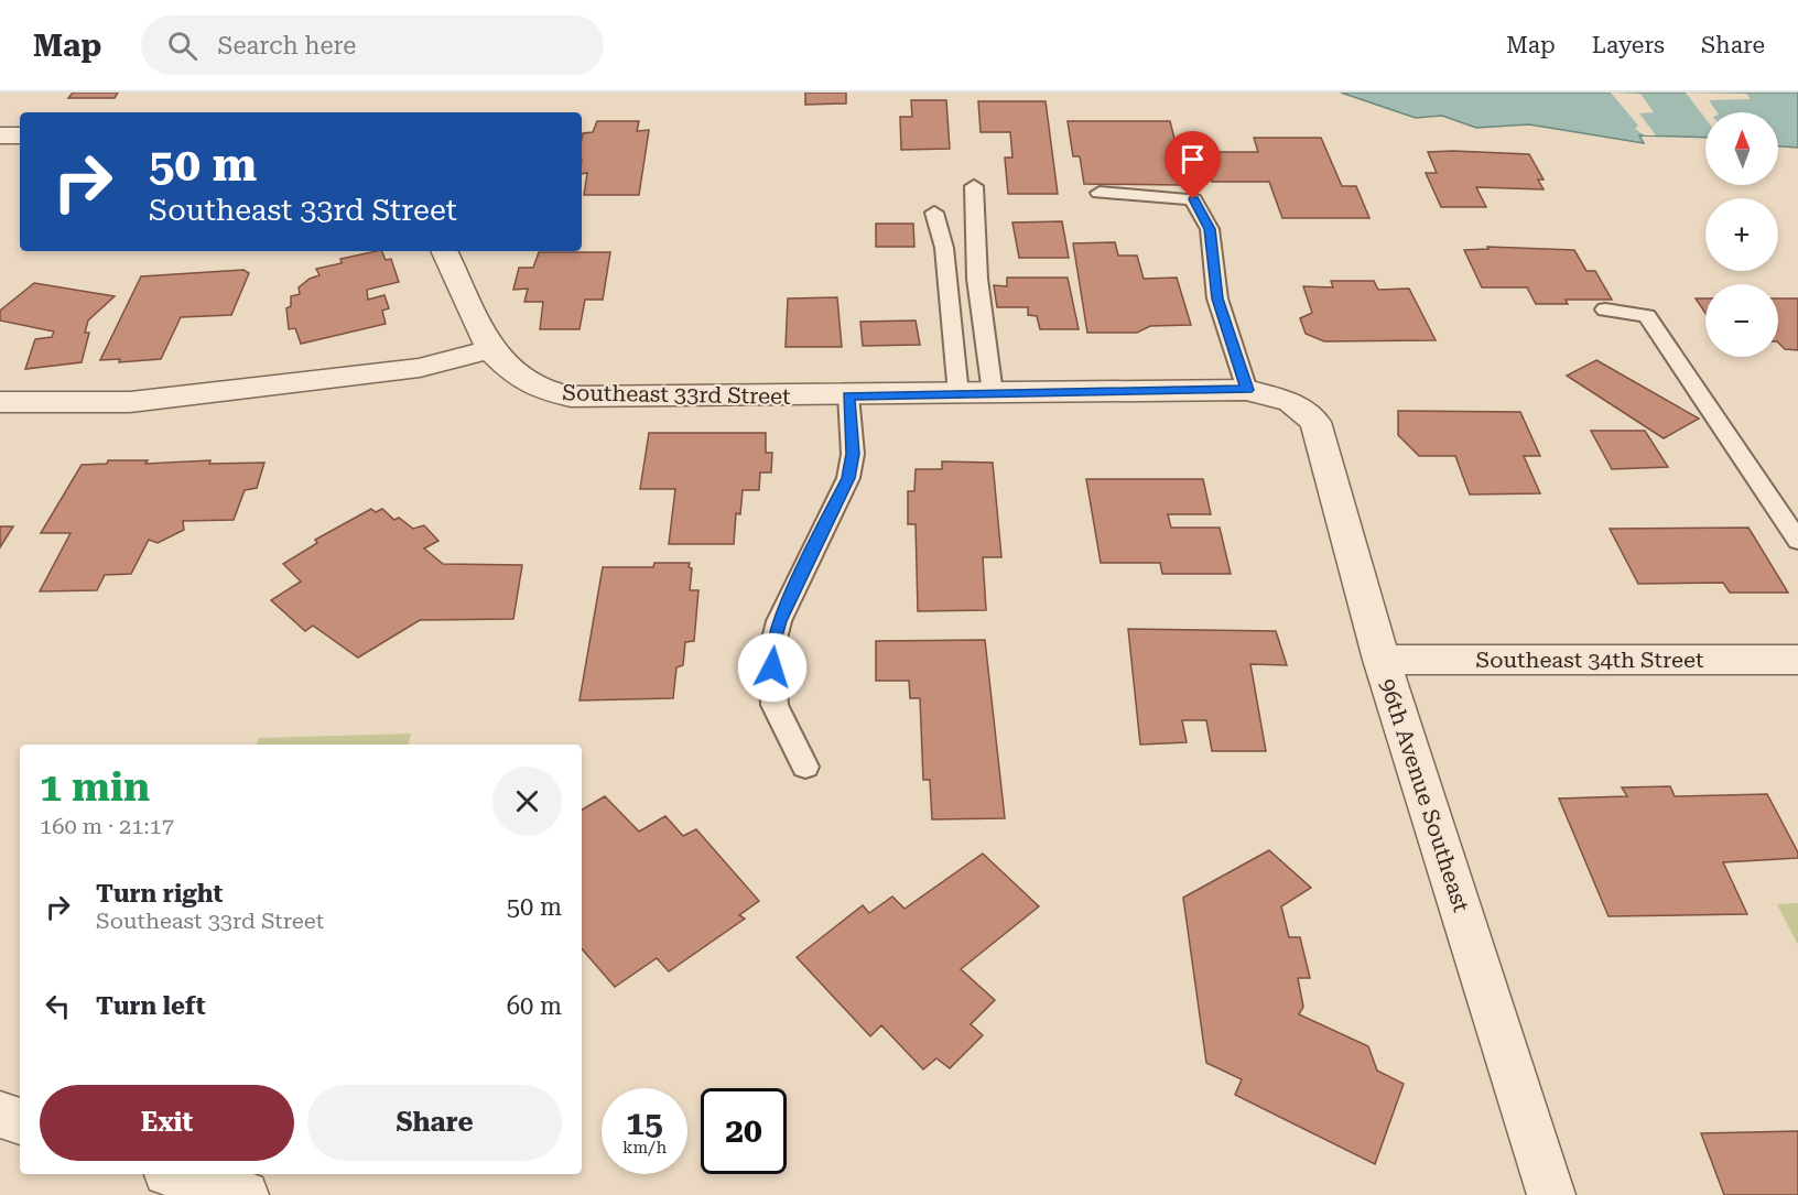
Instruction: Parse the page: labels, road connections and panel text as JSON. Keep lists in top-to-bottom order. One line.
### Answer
{"streets":{"street":["Southeast 33rd Street","Southeast 34th Street","96th Avenue Southeast"]},"crossings":[["Southeast 33rd Street","96th Avenue Southeast"],["Southeast 34th Street","96th Avenue Southeast"]],"north":"top","page":{"header":"Map","search":"Search here","nav":["Map","Layers","Share"],"map_buttons":["+","−"],"turn":["50 m","Southeast 33rd Street"],"heading":["1 min","160 m · 21:17"],"list":[{"name":"Turn right","note":"Southeast 33rd Street","value":"50 m"},{"name":"Turn left","value":"60 m"}],"buttons":["Exit","Share"],"speed":"15 km/h","limit":"20"}}
